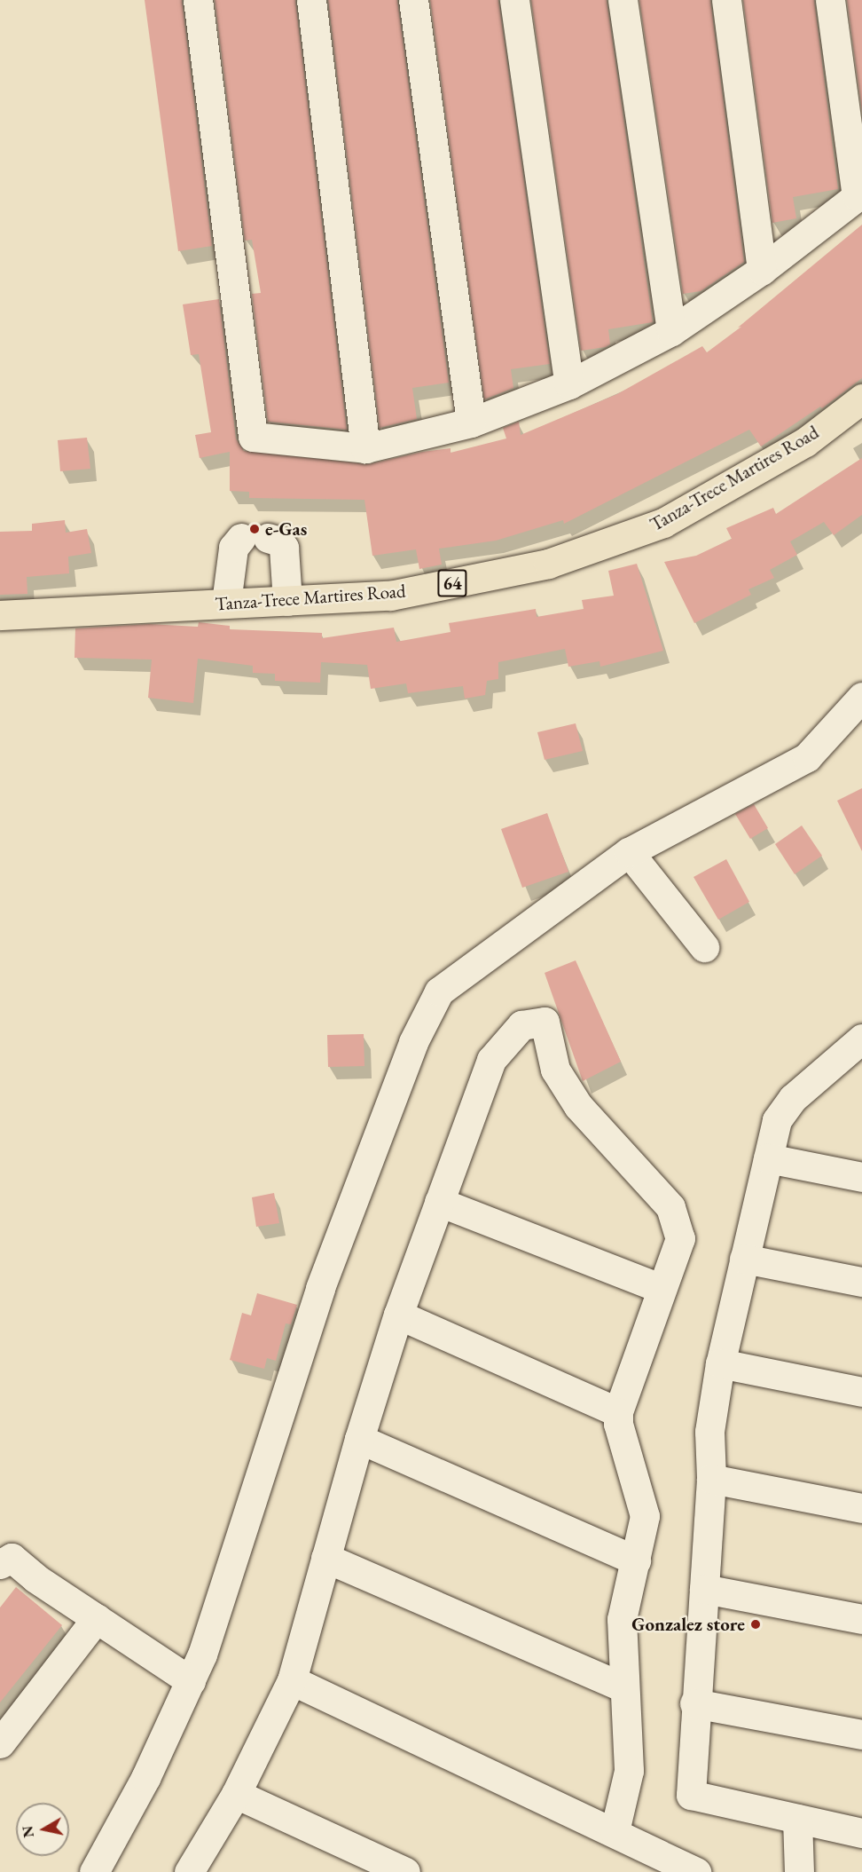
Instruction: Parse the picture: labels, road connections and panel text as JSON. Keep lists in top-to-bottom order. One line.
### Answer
{"streets":{"main road":["Tanza-Trece Martires Road","64"]},"places":["e-Gas","Gonzalez store"],"north":"left"}
